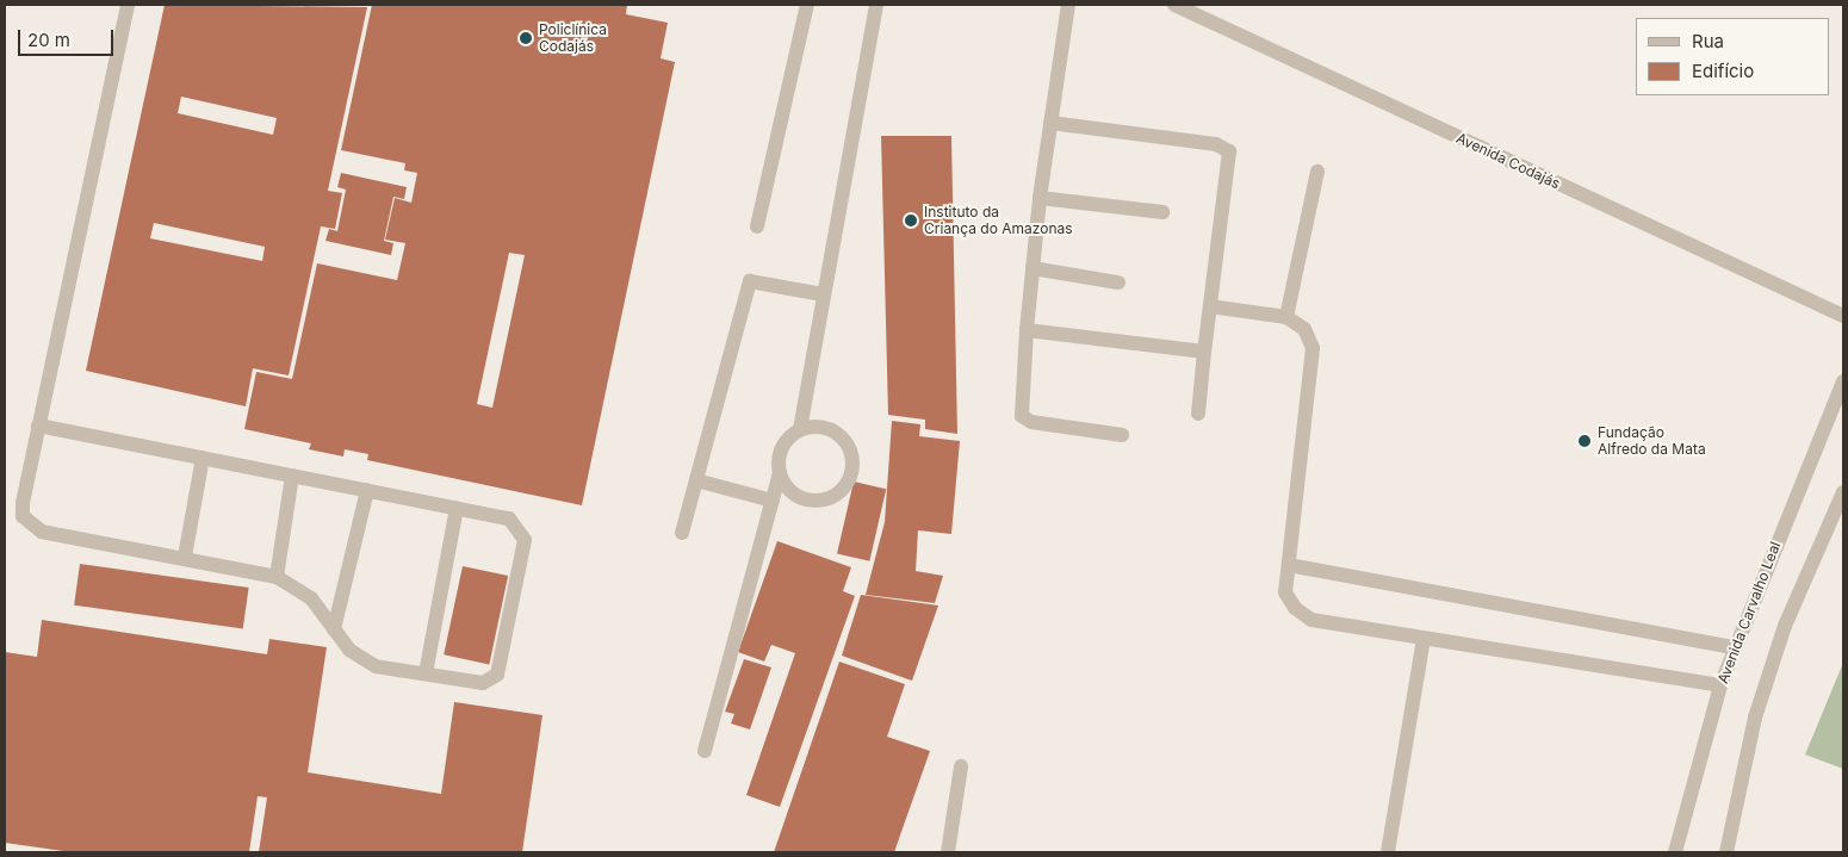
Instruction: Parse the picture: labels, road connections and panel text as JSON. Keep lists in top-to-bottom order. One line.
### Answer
{"streets":{"street":["Avenida Codajás","Avenida Carvalho Leal"]},"places":["Policlínica Codajás","Instituto da Criança do Amazonas","Fundação Alfredo da Mata"],"legend":["Rua","Edifício"],"scale_bar":"20 m"}
